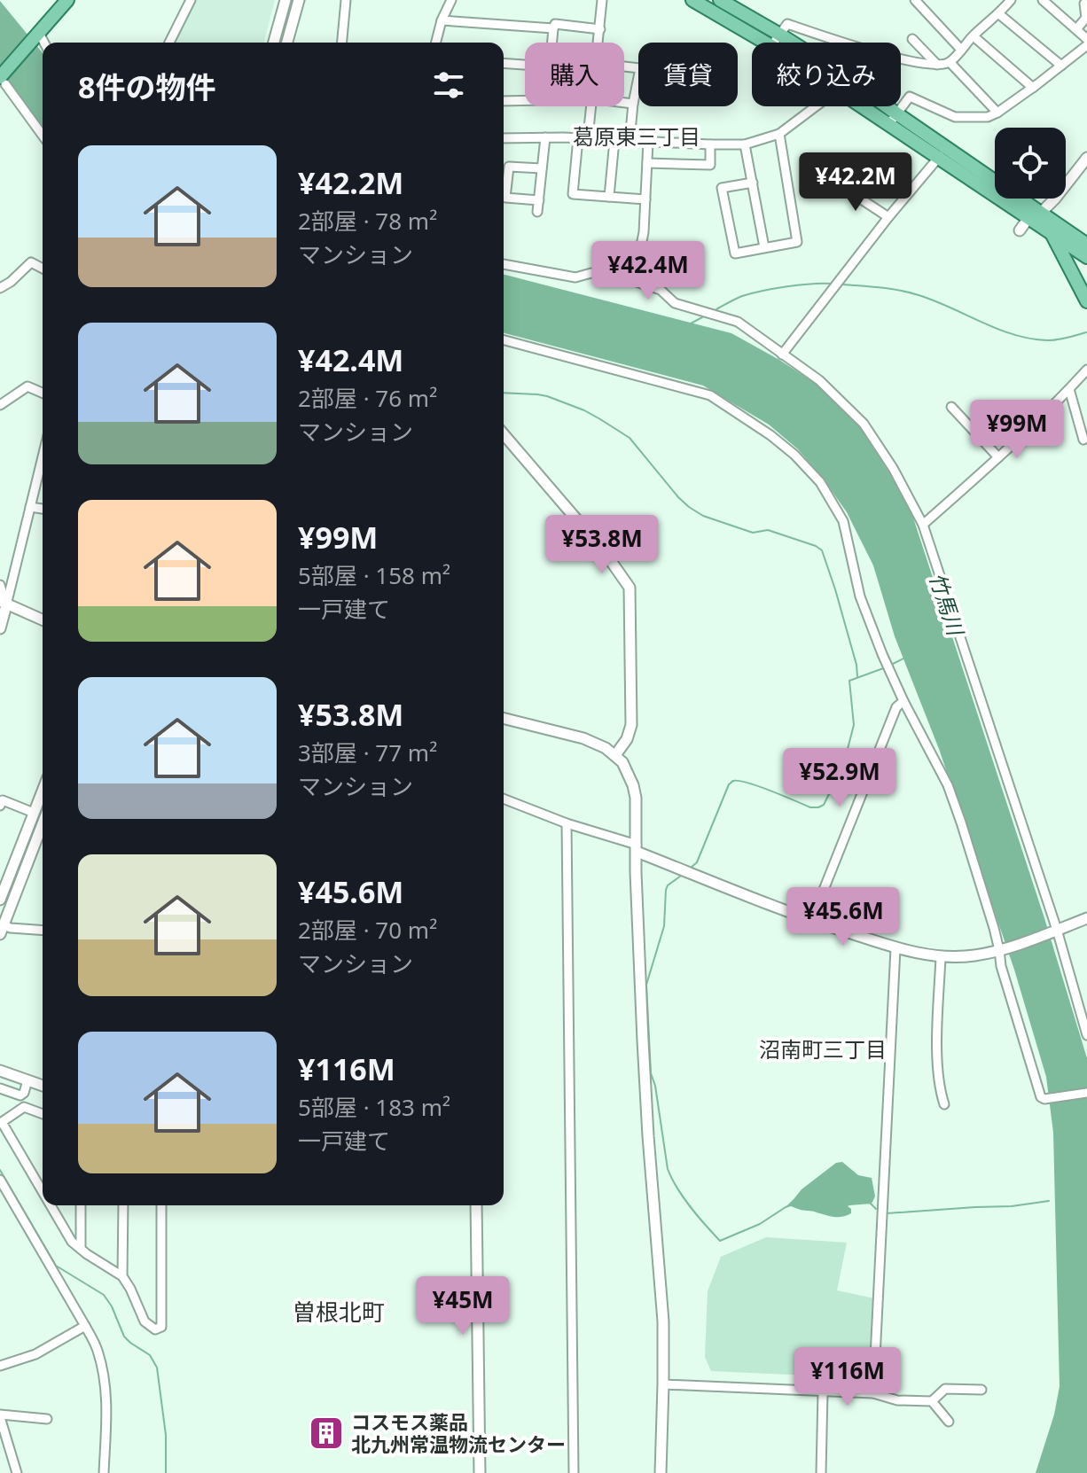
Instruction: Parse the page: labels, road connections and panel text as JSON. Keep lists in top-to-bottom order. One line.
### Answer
{"districts":["葛原東三丁目","沼南町三丁目","曽根北町"],"water":["竹馬川"],"places":{"building":["コスモス薬品 北九州常温物流センター"]},"page":{"chip":["購入","賃貸","絞り込み"],"heading":"8件の物件","list":[{"name":"¥42.2M","note":"2部屋 · 78 m² · マンション"},{"name":"¥42.4M","note":"2部屋 · 76 m² · マンション"},{"name":"¥99M","note":"5部屋 · 158 m² · 一戸建て"},{"name":"¥53.8M","note":"3部屋 · 77 m² · マンション"},{"name":"¥45.6M","note":"2部屋 · 70 m² · マンション"},{"name":"¥116M","note":"5部屋 · 183 m² · 一戸建て"}],"price":["¥42.2M","¥42.4M","¥99M","¥53.8M","¥52.9M","¥45.6M","¥45M","¥116M"]}}
